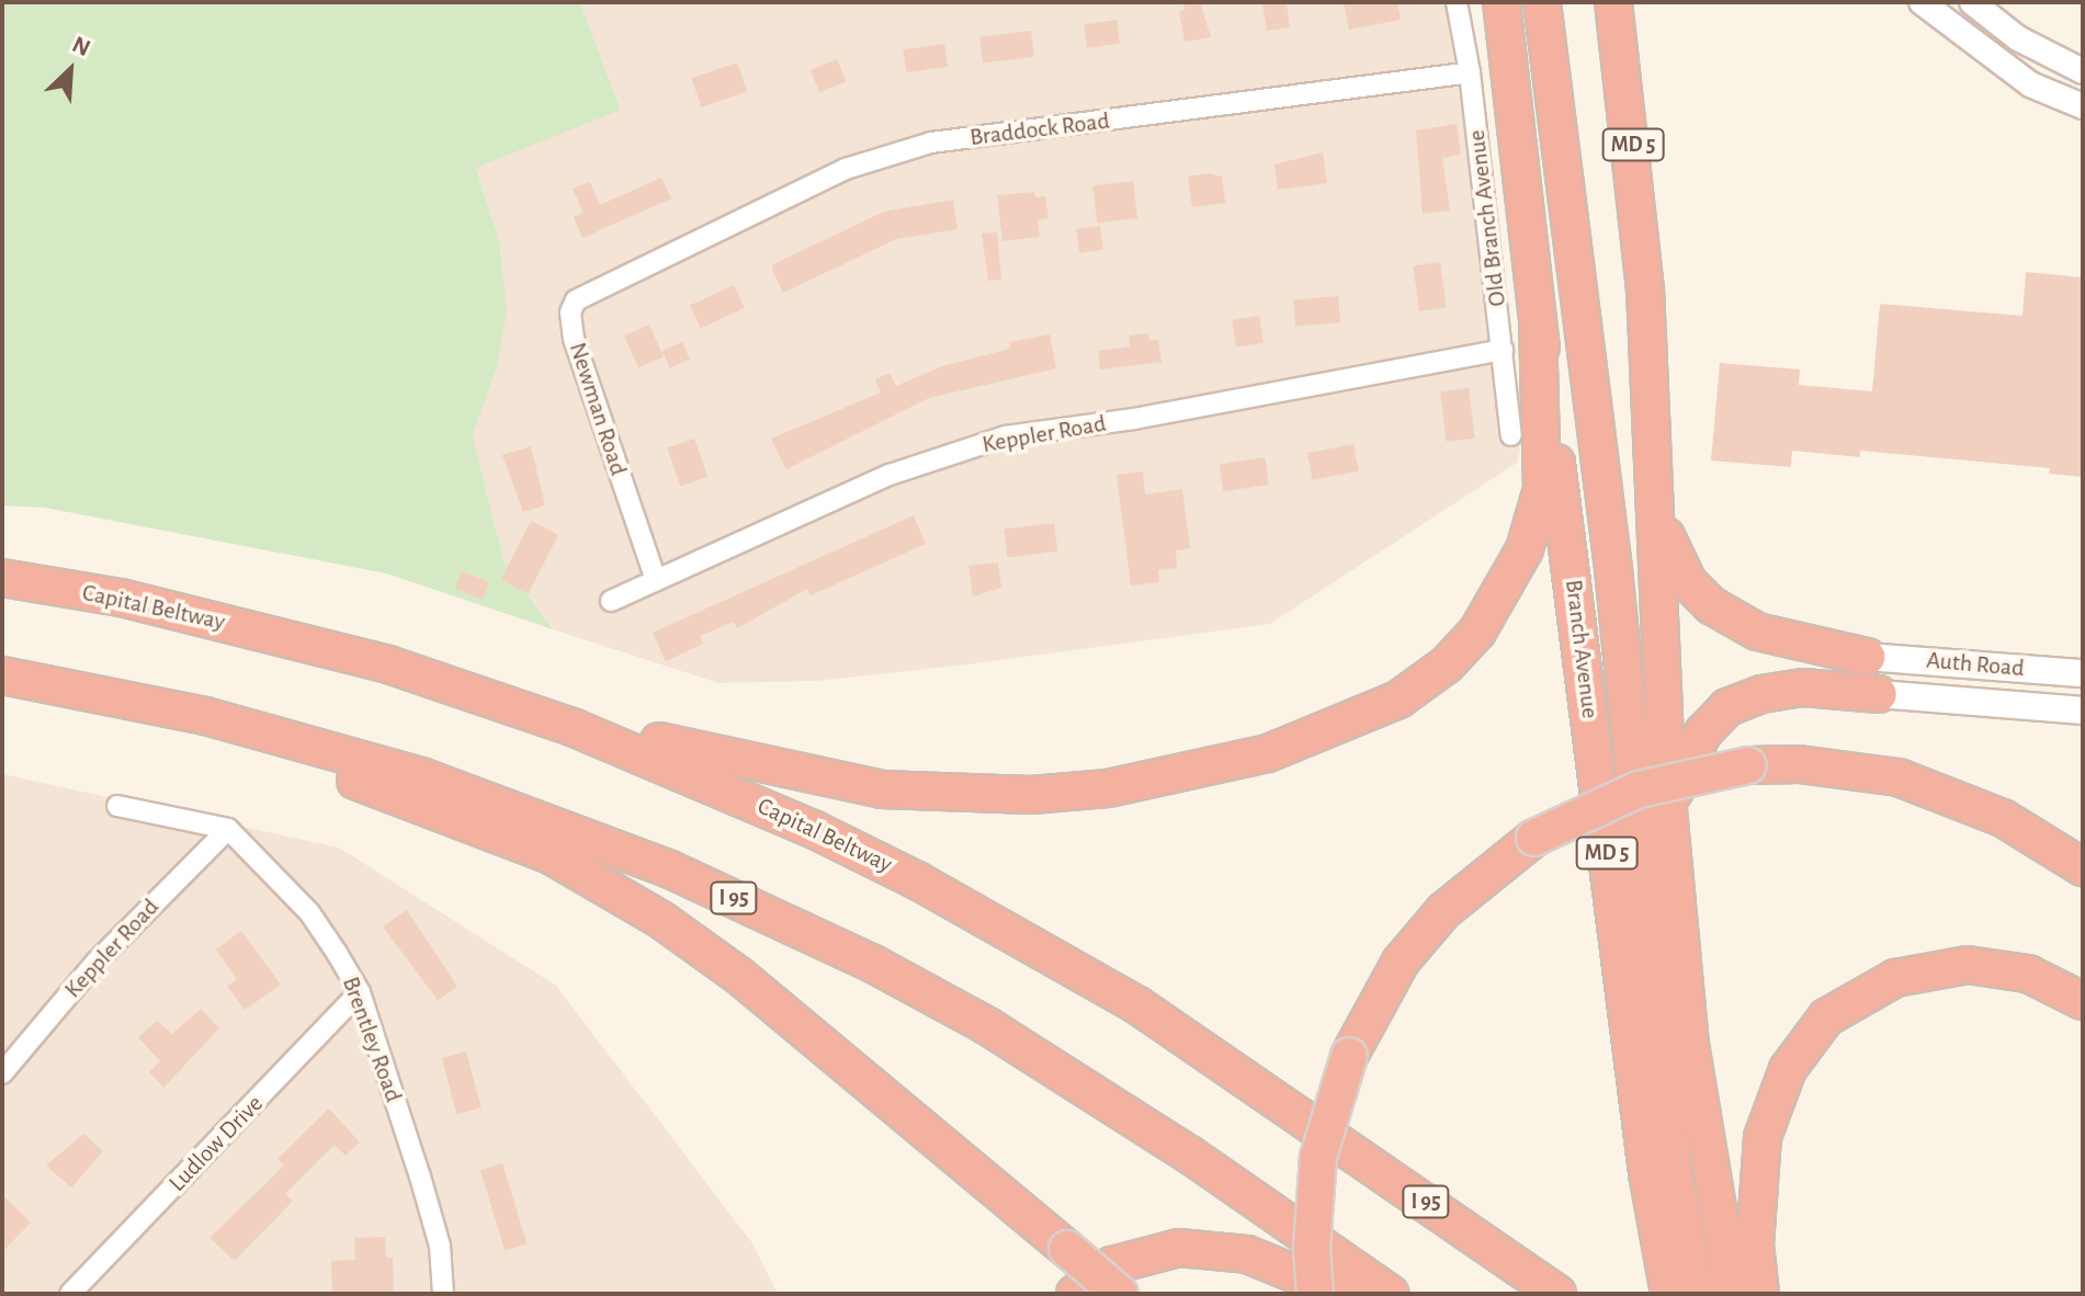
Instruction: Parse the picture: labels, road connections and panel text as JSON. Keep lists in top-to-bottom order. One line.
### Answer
{"streets":{"highway":["MD 5","Capital Beltway","Branch Avenue","I 95"],"main road":["Auth Road"],"street":["Braddock Road","Old Branch Avenue","Newman Road","Keppler Road","Brentley Road","Ludlow Drive"]},"crossings":[["Braddock Road","Old Branch Avenue"],["Braddock Road","Newman Road"],["Old Branch Avenue","Keppler Road"],["Newman Road","Keppler Road"],["Keppler Road","Brentley Road"],["Brentley Road","Ludlow Drive"]],"north":"top right"}
